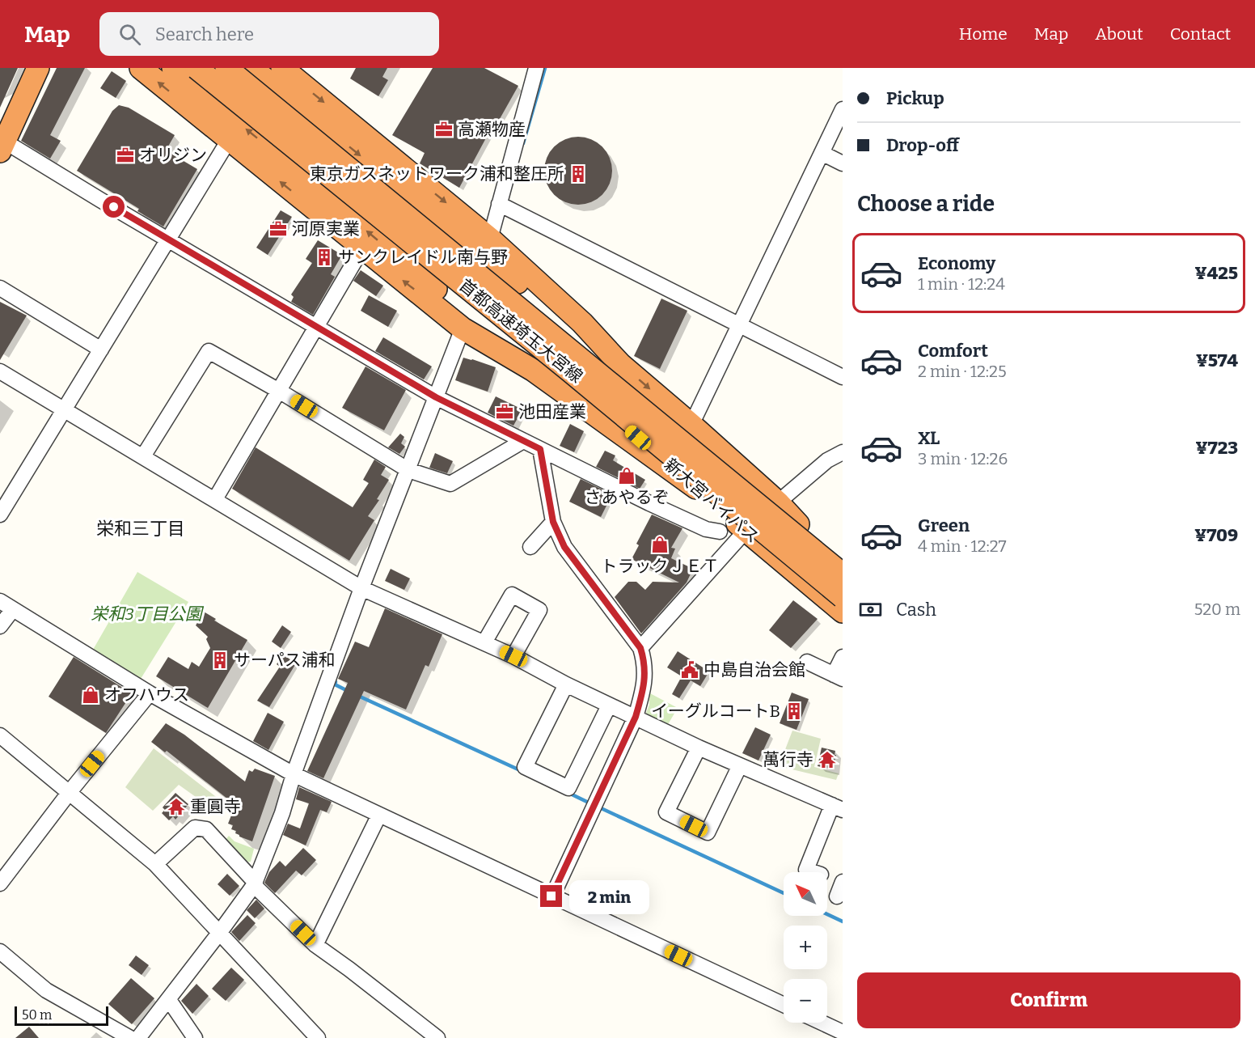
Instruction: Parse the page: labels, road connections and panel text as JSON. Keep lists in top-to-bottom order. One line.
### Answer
{"streets":{"highway":["首都高速埼玉大宮線","新大宮バイパス"]},"districts":["栄和三丁目"],"parks":["栄和3丁目公園"],"places":{"office":["高瀬物産","オリジン","河原実業","池田産業"],"building":["東京ガスネットワーク浦和整圧所","サンクレイドル南与野","サーパス浦和","イーグルコートB"],"shop":["さあやるぞ","トラックＪＥＴ","オフハウス"],"public building":["中島自治会館"],"temple":["萬行寺","重圓寺"]},"scale_bar":"50 m","north":"top left","page":{"header":"Map","search":"Search here","nav":["Home","Map","About","Contact"],"banner":["Pickup","Drop-off"],"heading":"Choose a ride","list":[{"name":"Economy","note":"1 min · 12:24","value":"¥425"},{"name":"Comfort","note":"2 min · 12:25","value":"¥574"},{"name":"XL","note":"3 min · 12:26","value":"¥723"},{"name":"Green","note":"4 min · 12:27","value":"¥709"}],"pay":["Cash","520 m"],"map_buttons":["+","−"],"bubble":"2 min","buttons":"Confirm","scale":"50 m"}}
